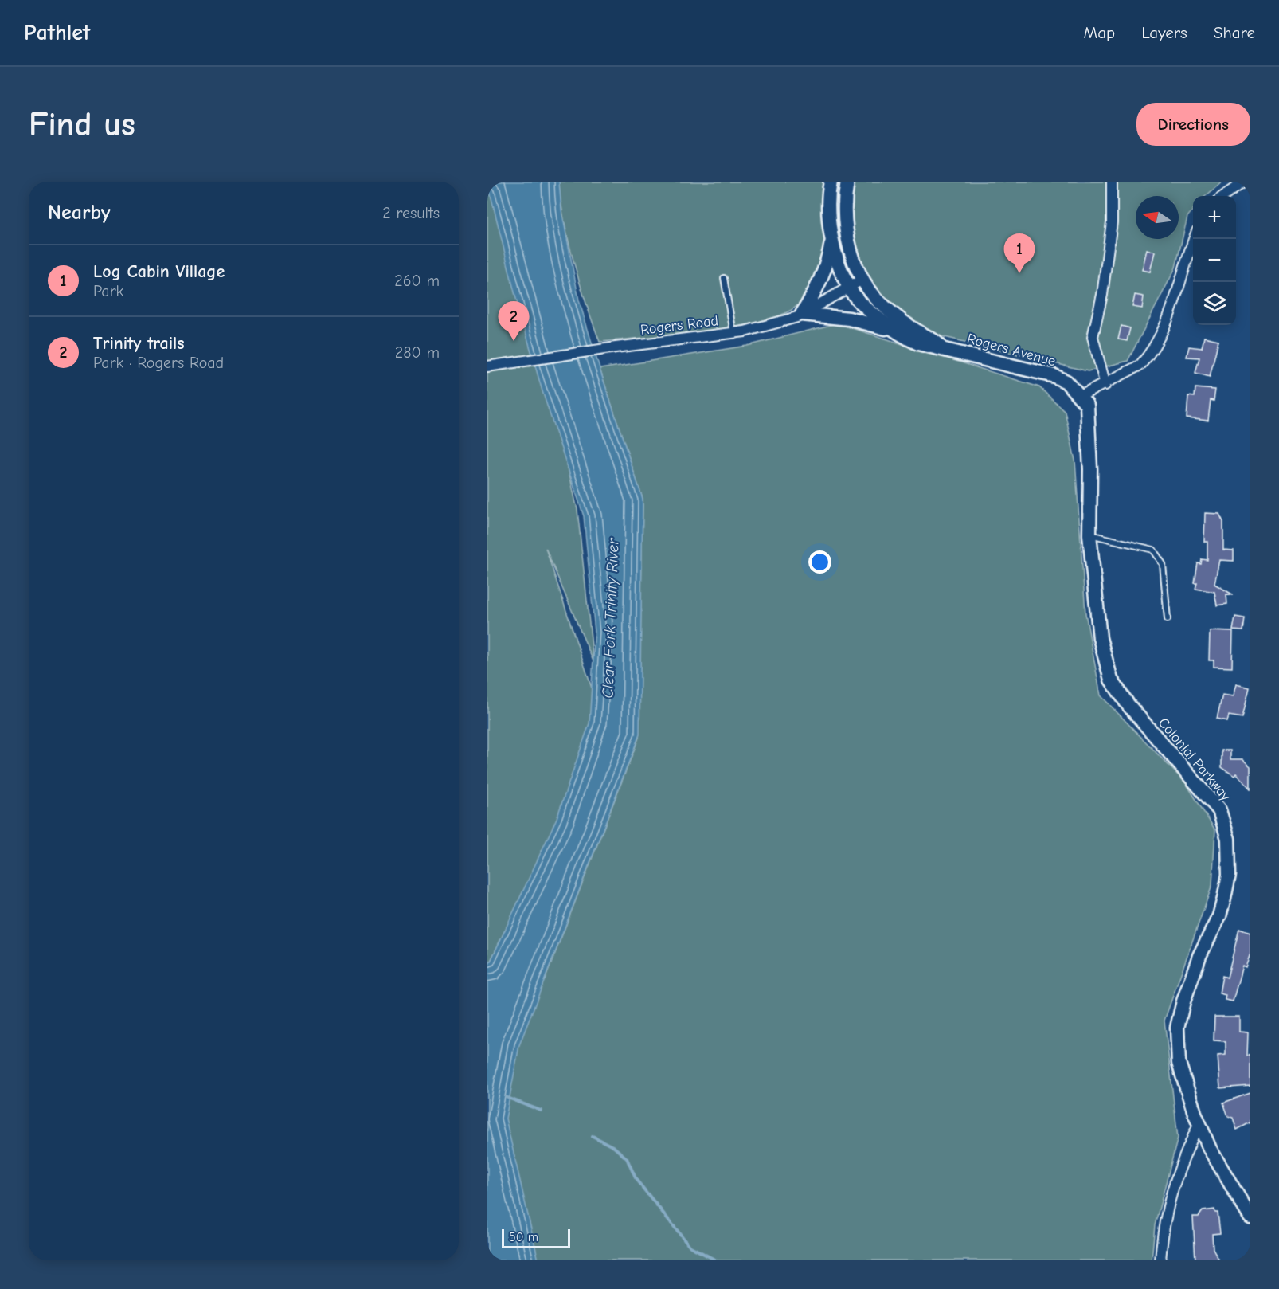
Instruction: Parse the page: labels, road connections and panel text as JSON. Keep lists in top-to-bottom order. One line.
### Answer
{"streets":{"street":["Rogers Road","Rogers Avenue","Colonial Parkway"]},"crossings":[["Rogers Road","Rogers Avenue"],["Rogers Avenue","Colonial Parkway"]],"water":["Clear Fork Trinity River"],"scale_bar":"50 m","north":"left","page":{"header":"Pathlet","nav":["Map","Layers","Share"],"buttons":"Directions","title":"Find us","heading":["Nearby","2 results"],"map_buttons":["+","−"],"pins":["1","2"],"list":[{"mark":"1","name":"Log Cabin Village","note":"Park","value":"260 m"},{"mark":"2","name":"Trinity trails","note":"Park · Rogers Road","value":"280 m"}],"scale":"50 m"}}
